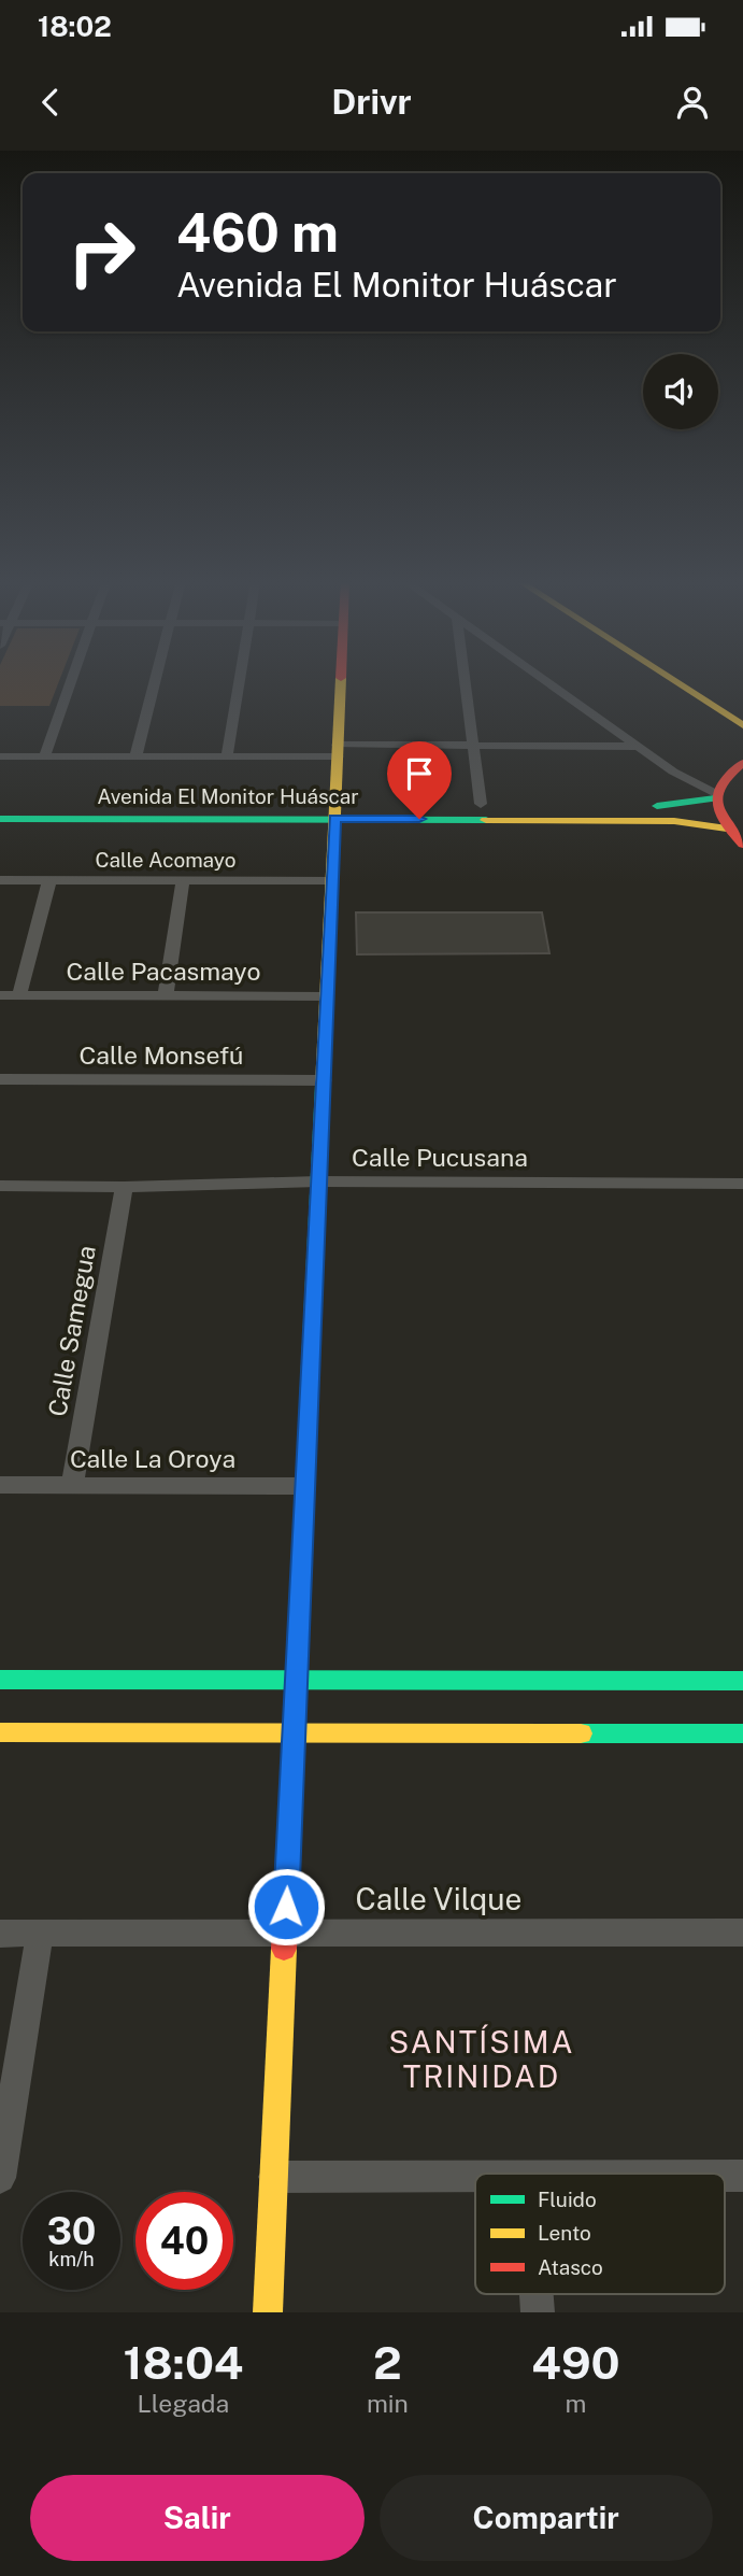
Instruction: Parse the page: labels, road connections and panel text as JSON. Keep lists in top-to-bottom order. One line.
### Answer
{"streets":{"street":["Avenida El Monitor Huáscar","Calle Acomayo","Calle Pacasmayo","Calle Monsefú","Calle Pucusana","Calle Samegua","Calle La Oroya","Calle Vilque"]},"crossings":[["Calle Pucusana","Calle Samegua"],["Calle Samegua","Calle La Oroya"]],"districts":["SANTÍSIMA TRINIDAD"],"legend":["Fluido","Lento","Atasco"],"page":{"status":"18:02","header":"Drivr","turn":["460 m","Avenida El Monitor Huáscar"],"speed":"30 km/h","limit":"40","eta":["18:04","Llegada","2","min","490","m"],"buttons":["Salir","Compartir"]}}
